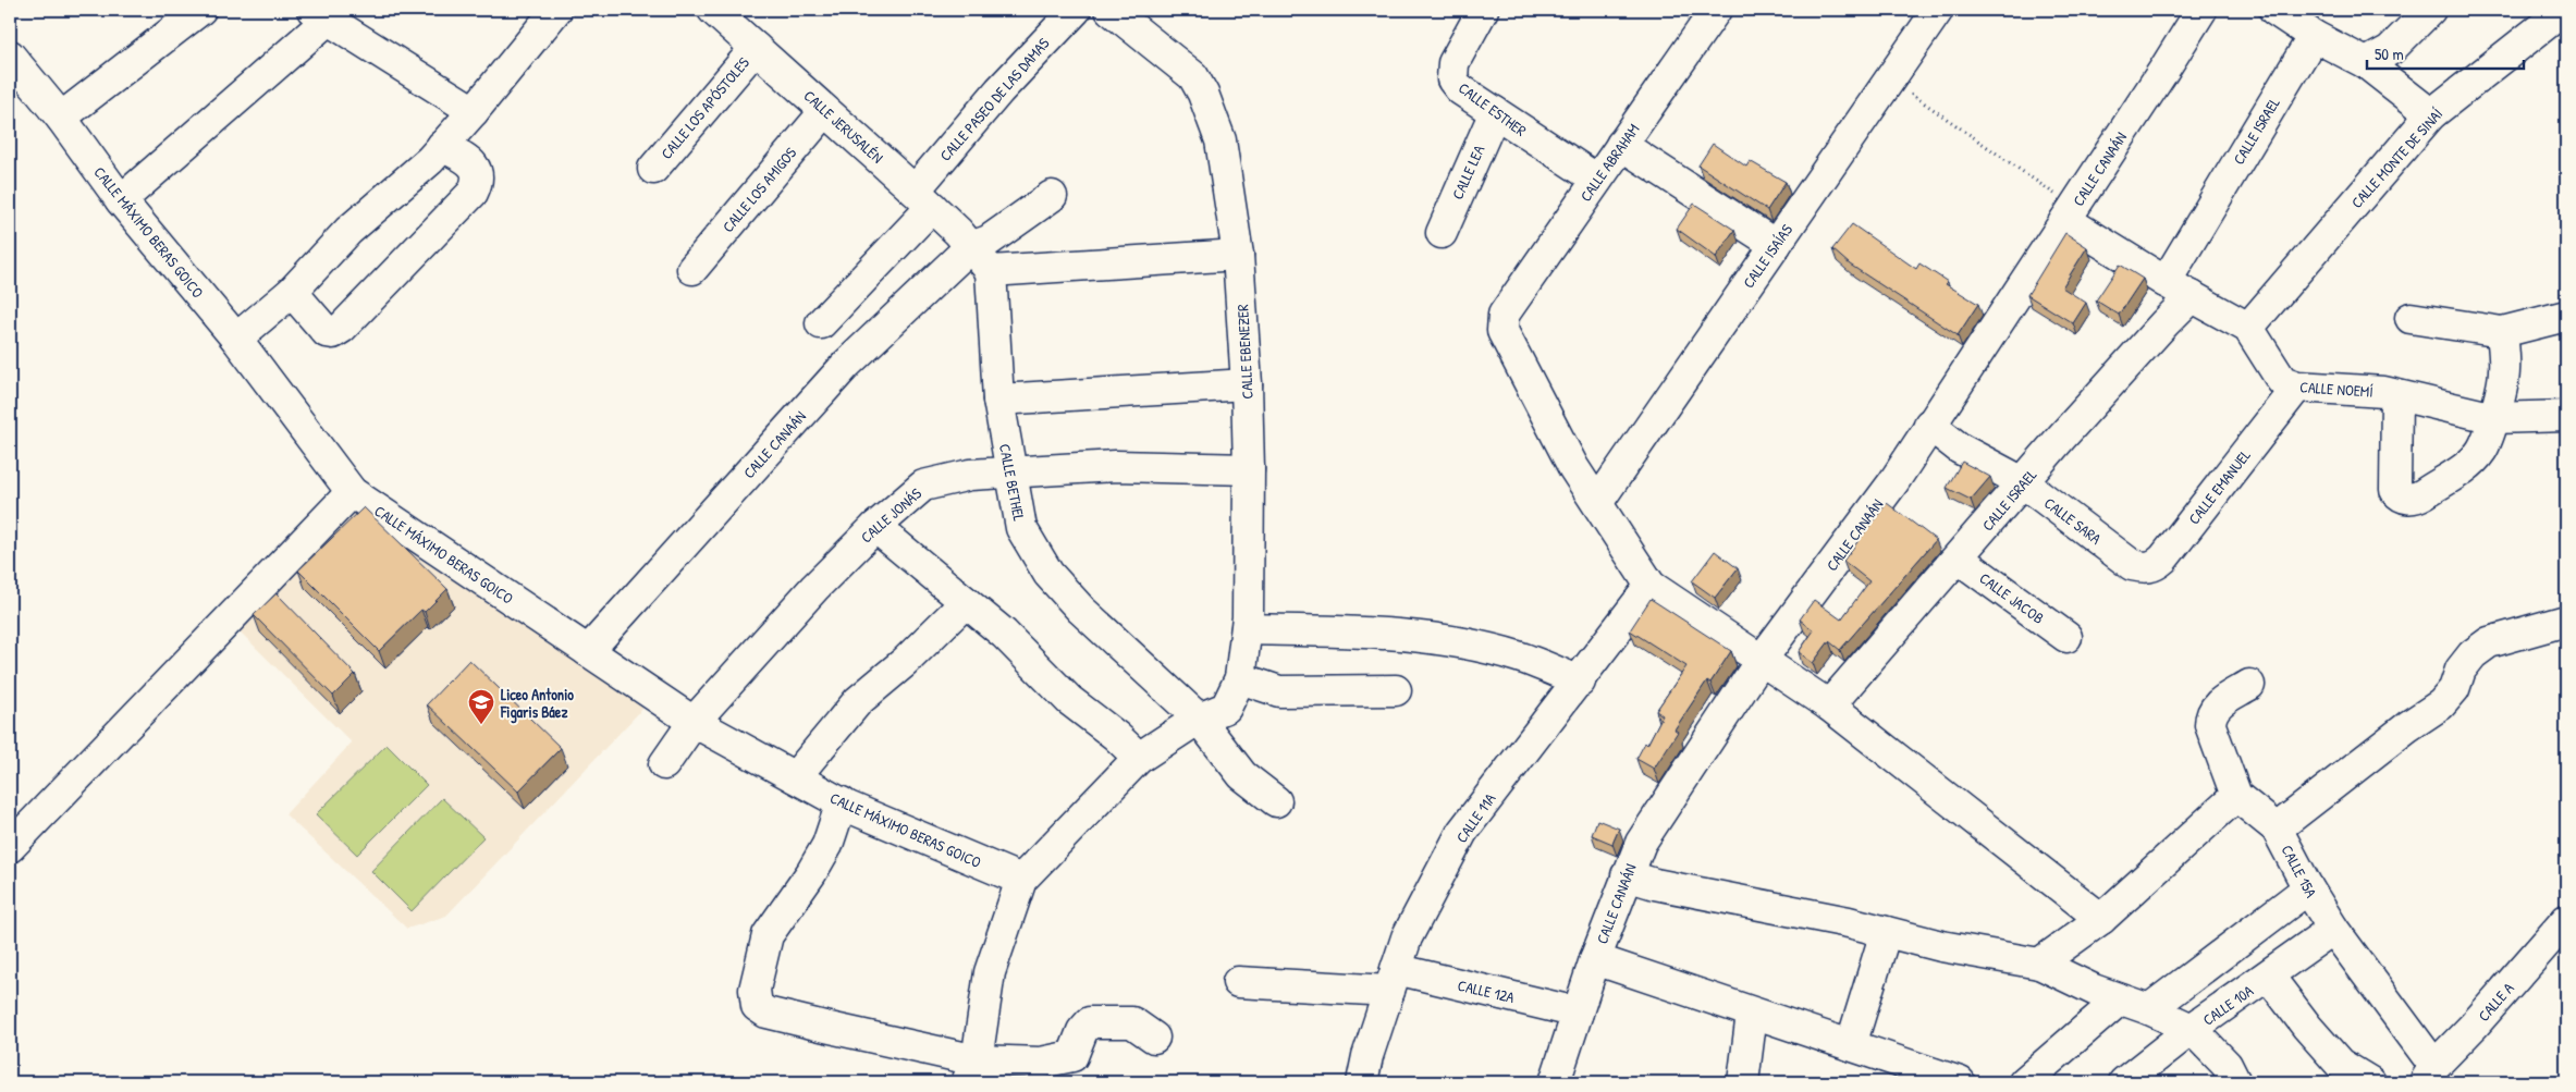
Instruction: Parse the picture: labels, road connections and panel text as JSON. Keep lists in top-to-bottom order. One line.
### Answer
{"streets":{"street":["CALLE PASEO DE LAS DAMAS","CALLE LOS APÓSTOLES","CALLE ESTHER","CALLE JERUSALÉN","CALLE ISRAEL","CALLE MONTE DE SINAÍ","CALLE ABRAHAM","CALLE CANAÁN","CALLE LEA","CALLE LOS AMIGOS","CALLE MÁXIMO BERAS GOICO","CALLE ISAÍAS","CALLE EBENEZER","CALLE NOEMÍ","CALLE BETHEL","CALLE EMANUEL","CALLE JONÁS","CALLE SARA","CALLE JACOB","CALLE 11A","CALLE 15A","CALLE 12A","CALLE A","CALLE 10A"]},"crossings":[["CALLE PASEO DE LAS DAMAS","CALLE JERUSALÉN"],["CALLE LOS APÓSTOLES","CALLE JERUSALÉN"],["CALLE ESTHER","CALLE ABRAHAM"],["CALLE ESTHER","CALLE LEA"],["CALLE JERUSALÉN","CALLE CANAÁN"],["CALLE JERUSALÉN","CALLE LOS AMIGOS"],["CALLE ISRAEL","CALLE NOEMÍ"],["CALLE ISRAEL","CALLE SARA"],["CALLE ISRAEL","CALLE JACOB"],["CALLE MONTE DE SINAÍ","CALLE NOEMÍ"],["CALLE ABRAHAM","CALLE ISAÍAS"],["CALLE CANAÁN","CALLE MÁXIMO BERAS GOICO"],["CALLE CANAÁN","CALLE NOEMÍ"],["CALLE CANAÁN","CALLE SARA"],["CALLE CANAÁN","CALLE 12A"],["CALLE MÁXIMO BERAS GOICO","CALLE EBENEZER"],["CALLE MÁXIMO BERAS GOICO","CALLE JONÁS"],["CALLE EBENEZER","CALLE BETHEL"],["CALLE EBENEZER","CALLE JONÁS"],["CALLE NOEMÍ","CALLE EMANUEL"],["CALLE BETHEL","CALLE JONÁS"],["CALLE EMANUEL","CALLE SARA"],["CALLE 11A","CALLE 12A"],["CALLE 15A","CALLE A"],["CALLE 15A","CALLE 10A"]],"places":{"school or university":["Liceo Antonio Figaris Báez"]},"scale_bar":"50 m"}
